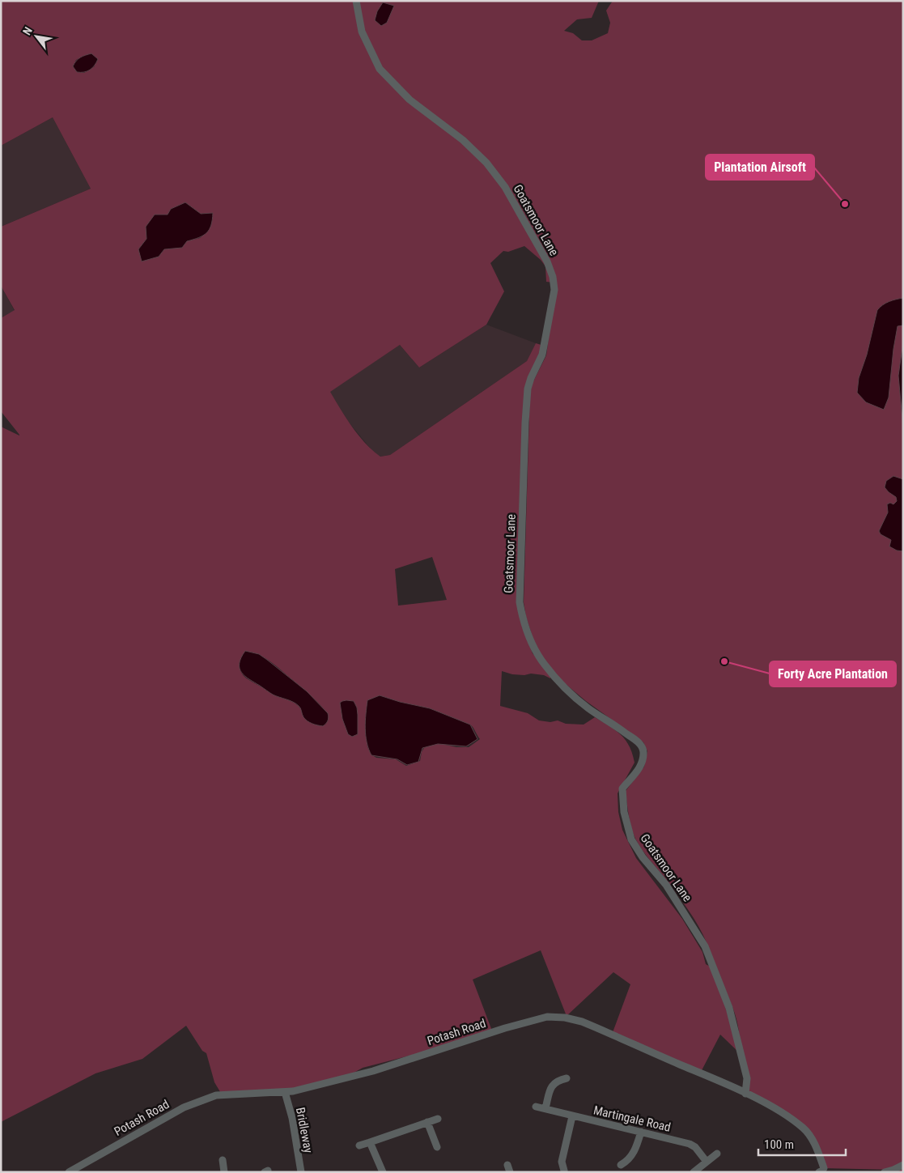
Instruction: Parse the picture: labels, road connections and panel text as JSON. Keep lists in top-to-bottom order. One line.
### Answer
{"streets":{"street":["Goatsmoor Lane","Potash Road","Martingale Road","Bridleway"]},"crossings":[["Goatsmoor Lane","Potash Road"],["Potash Road","Bridleway"]],"places":["Plantation Airsoft","Forty Acre Plantation"],"scale_bar":"100 m","north":"top left"}
